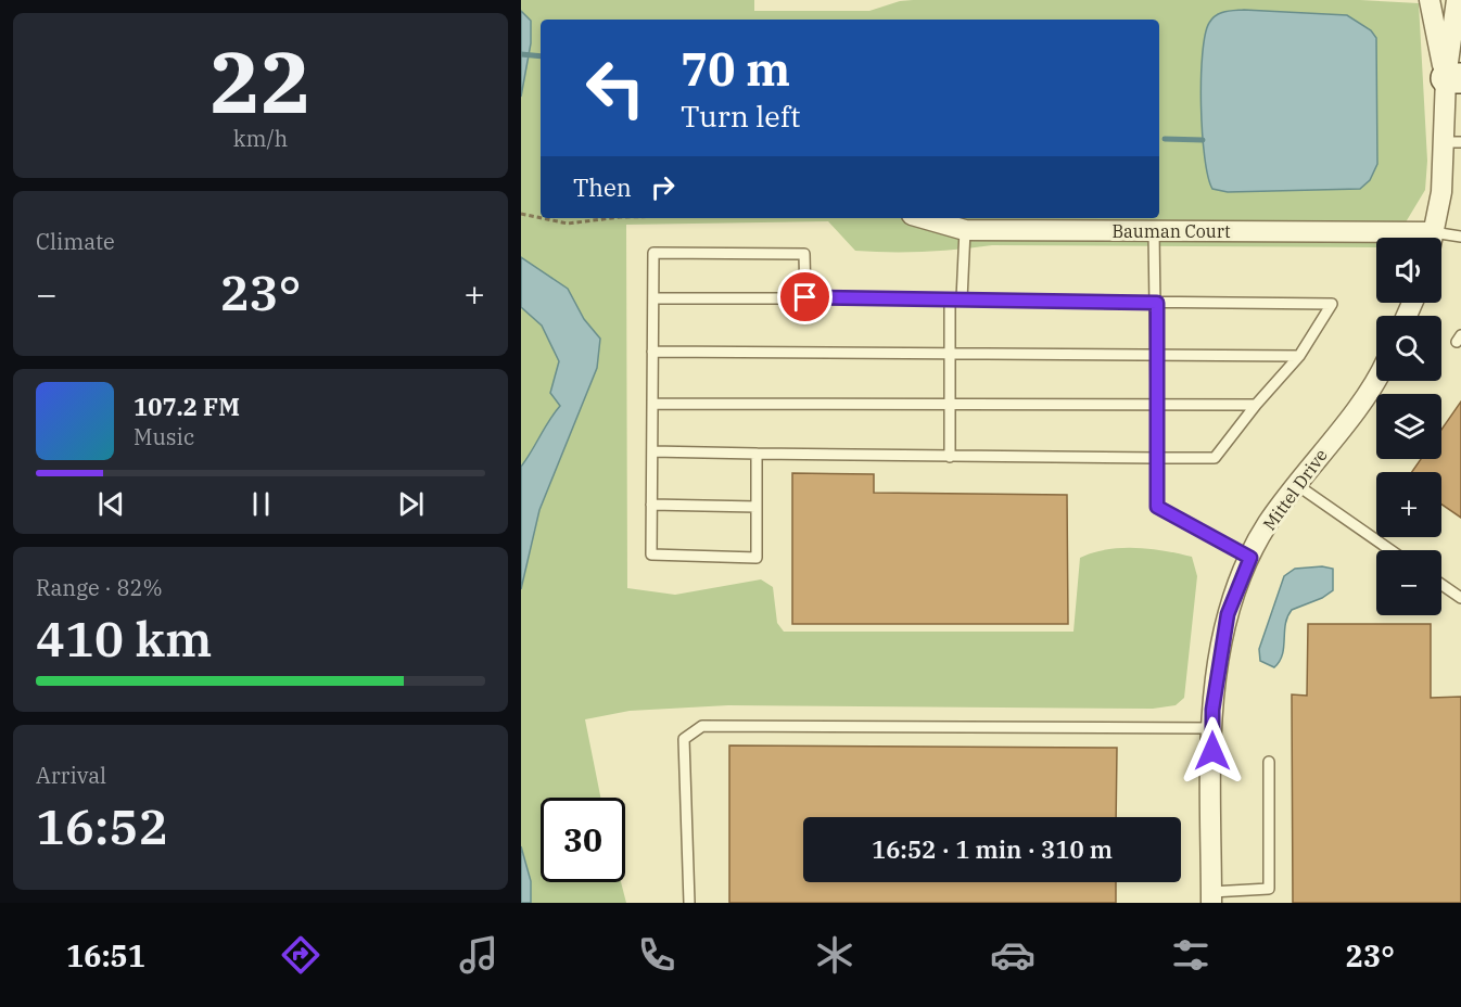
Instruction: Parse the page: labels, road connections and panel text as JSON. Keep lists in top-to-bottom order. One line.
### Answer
{"streets":{"street":["Bauman Court","Mittel Drive"]},"page":{"tile":[["22","km/h"],"Climate",["Range · 82%","410 km"],["Arrival","16:52"]],"turn":["70 m","Turn left"],"then":"Then","map_buttons":["+","−"],"heat":["−","23°","+"],"song":["107.2 FM","Music"],"limit":"30","trip":"16:52 · 1 min · 310 m","tabs":["16:51","23°"]}}
